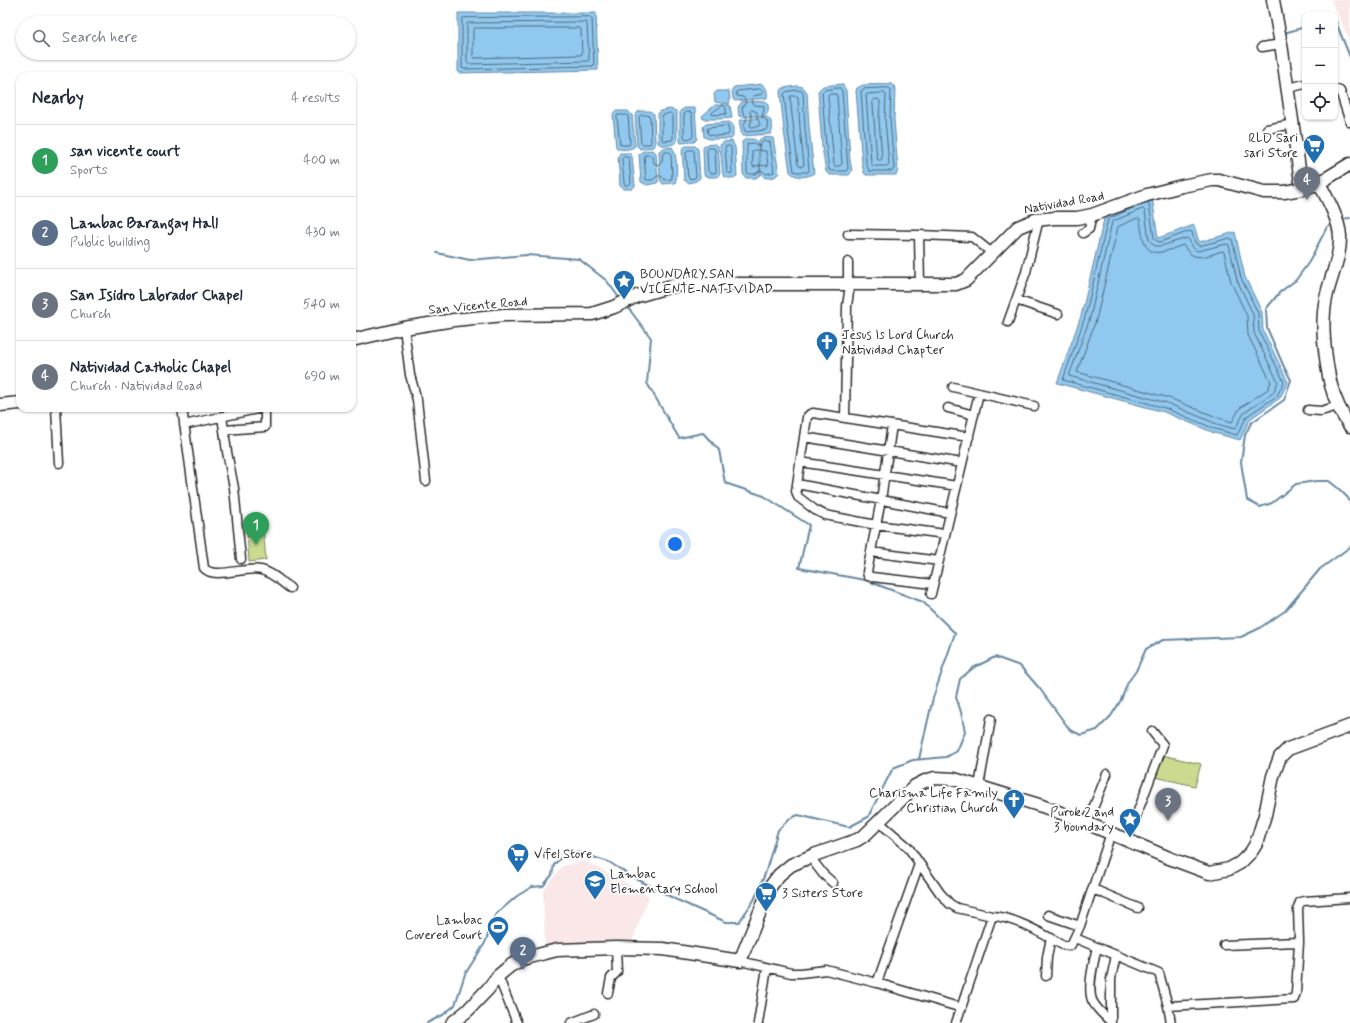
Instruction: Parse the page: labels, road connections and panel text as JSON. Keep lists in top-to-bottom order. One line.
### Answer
{"streets":{"street":["Natividad Road","San Vicente Road"]},"crossings":[["Natividad Road","San Vicente Road"]],"places":{"supermarket":["RLD Sari sari Store","Vifel Store","3 Sisters Store"],"place":["BOUNDARY SAN VICENTE-NATIVIDAD","Purok 2 and 3 boundary"],"church":["Jesus Is Lord Church Natividad Chapter","Charisma Life Family Christian Church"],"school or university":["Lambac Elementary School"],"sports":["Lambac Covered Court"]},"page":{"map_buttons":["+","−"],"search":"Search here","heading":["Nearby","4 results"],"list":[{"mark":"1","name":"san vicente court","note":"Sports","value":"400 m"},{"mark":"2","name":"Lambac Barangay Hall","note":"Public building","value":"430 m"},{"mark":"3","name":"San Isidro Labrador Chapel","note":"Church","value":"540 m"},{"mark":"4","name":"Natividad Catholic Chapel","note":"Church · Natividad Road","value":"690 m"}],"pins":["4","1","3","2"]}}
